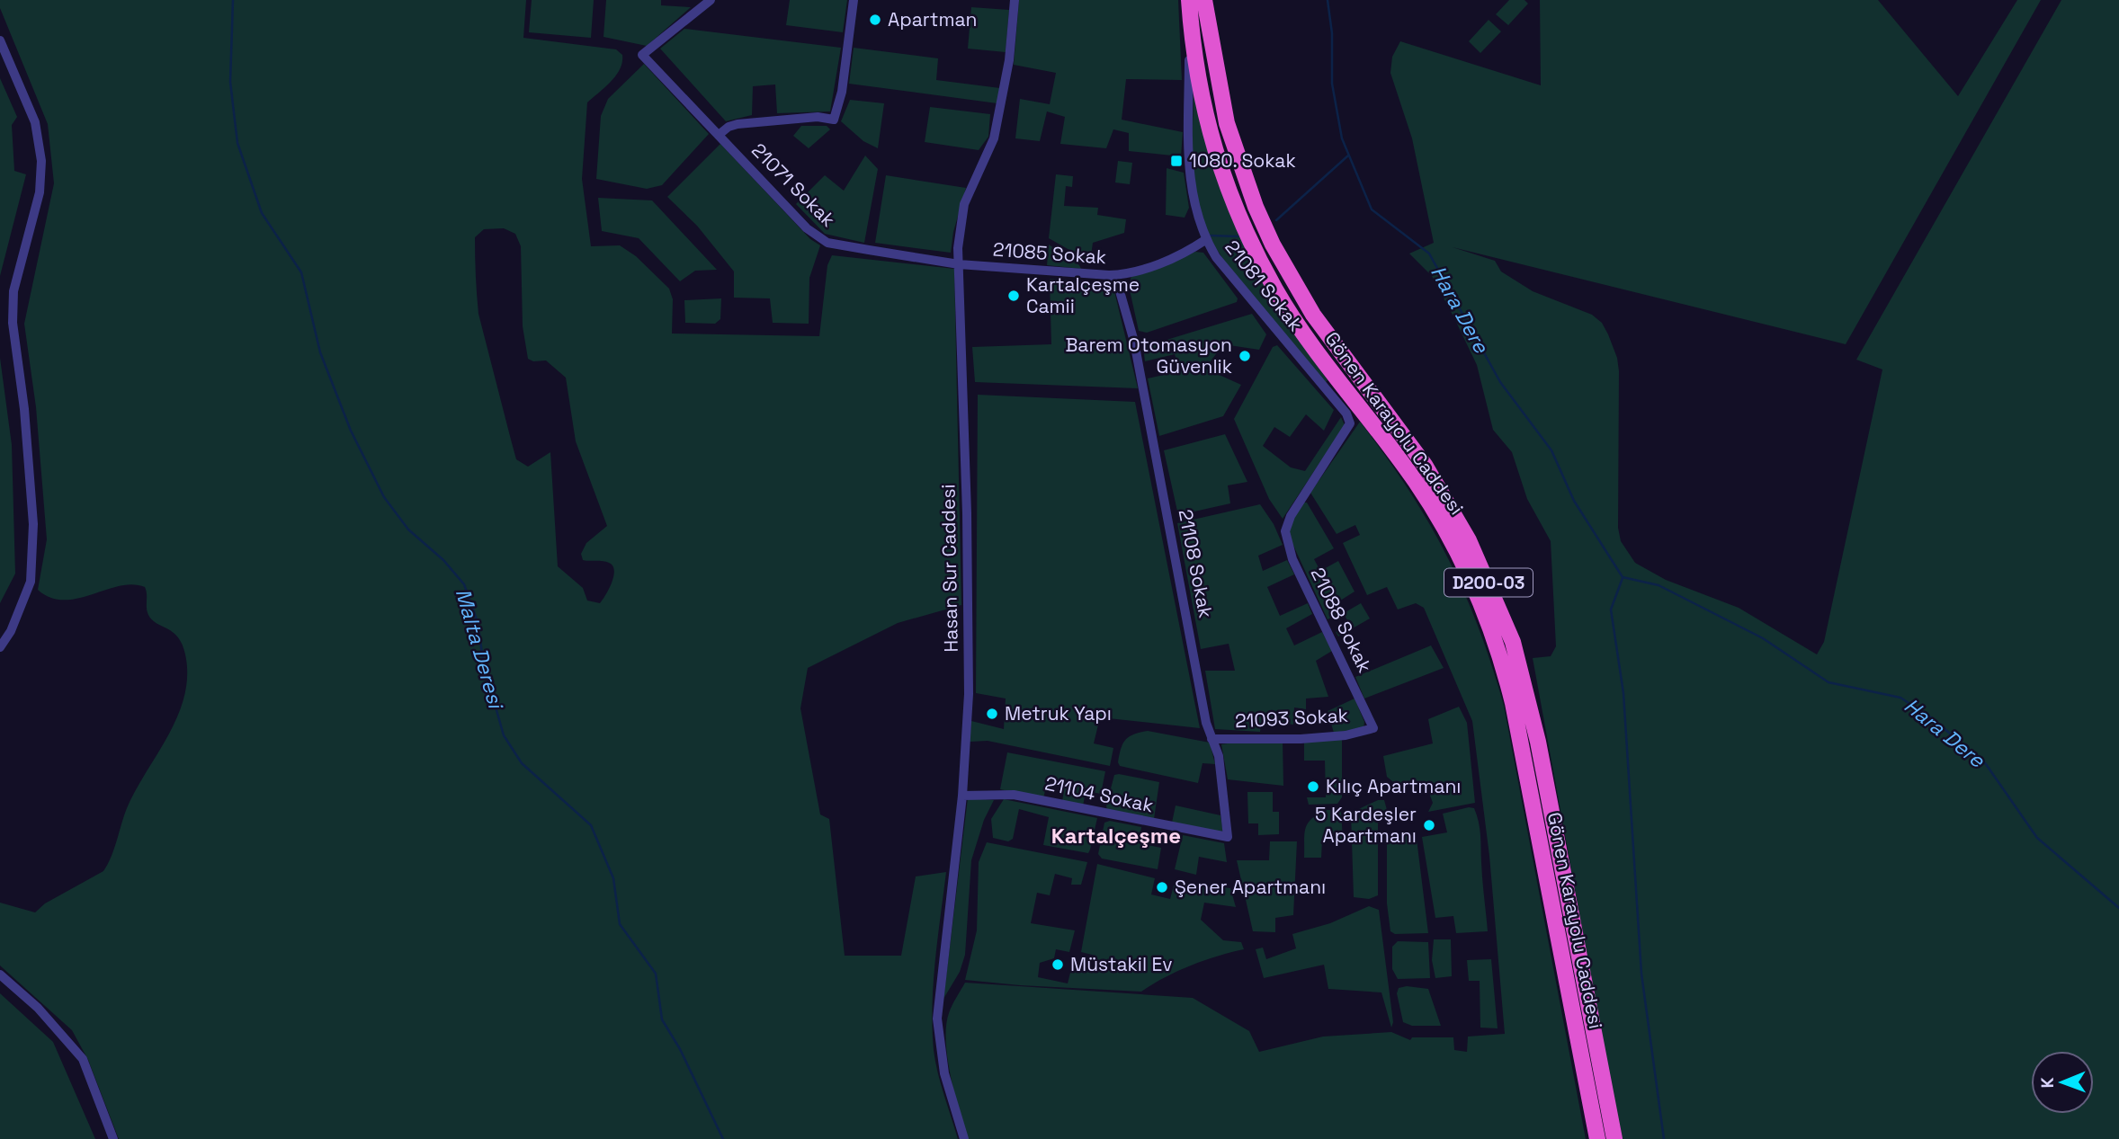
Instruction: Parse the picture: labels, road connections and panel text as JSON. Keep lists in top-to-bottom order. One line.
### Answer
{"streets":{"highway":["Gönen Karayolu Caddesi","D200-03"],"street":["21071 Sokak","21085 Sokak","21081 Sokak","21108 Sokak","Hasan Sur Caddesi","21088 Sokak","21093 Sokak","21104 Sokak"]},"crossings":[["21071 Sokak","21085 Sokak"],["21071 Sokak","Hasan Sur Caddesi"],["21085 Sokak","21081 Sokak"],["21085 Sokak","21108 Sokak"],["21085 Sokak","Hasan Sur Caddesi"],["21081 Sokak","Gönen Karayolu Caddesi"],["21081 Sokak","21088 Sokak"],["21108 Sokak","21093 Sokak"],["21108 Sokak","21104 Sokak"],["Hasan Sur Caddesi","21104 Sokak"],["21088 Sokak","21093 Sokak"]],"districts":["Kartalçeşme"],"water":["Hara Dere","Malta Deresi"],"places":{"other":["Apartman","Kartalçeşme Camii","Barem Otomasyon Güvenlik","Metruk Yapı","Kılıç Apartmanı","5 Kardeşler Apartmanı","Şener Apartmanı","Müstakil Ev"],"transit":["1080. Sokak"]},"north":"left"}
